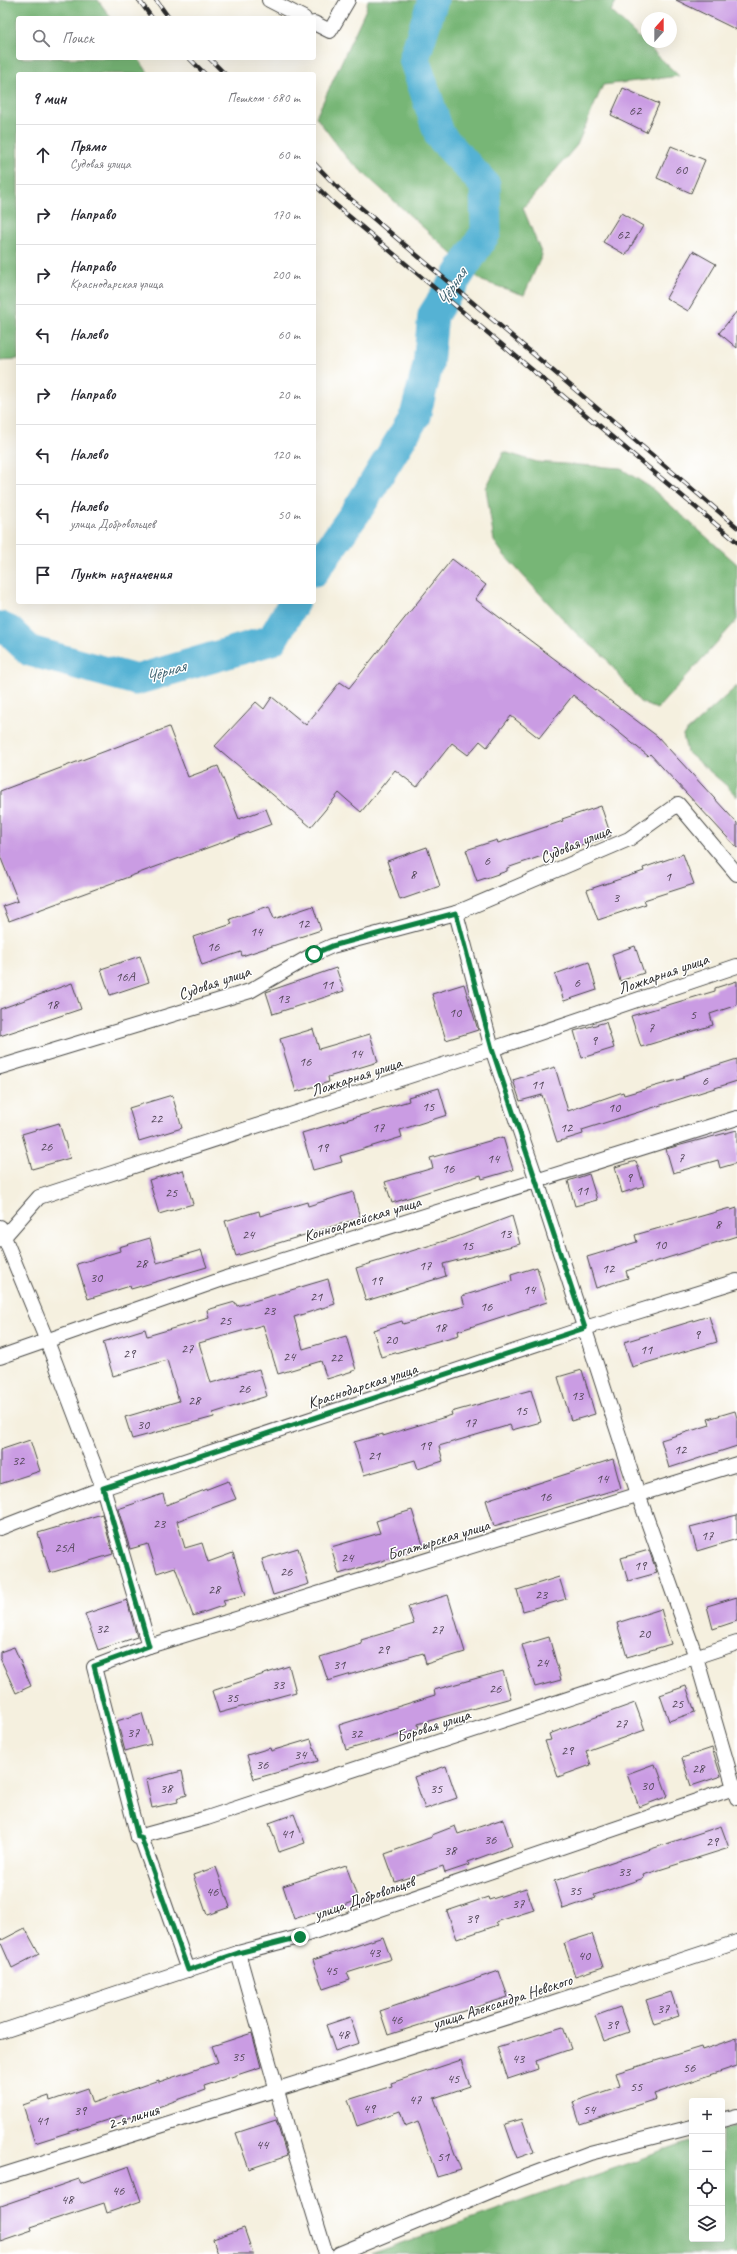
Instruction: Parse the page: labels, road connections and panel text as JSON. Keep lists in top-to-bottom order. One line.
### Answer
{"streets":{"street":["Судовая улица","Ложкарная улица","Конноармейская улица","Краснодарская улица","Богатырская улица","Боровая улица","улица Добровольцев","улица Александра Невского","2-я линия"]},"crossings":[["Богатырская улица","Боровая улица"],["улица Александра Невского","2-я линия"]],"water":["Чёрная"],"house_numbers":["62","60","62","6","8","1","3","12","14","16","16А","6","11","13","18","10","5","7","9","14","16","6","11","15","10","22","17","12","26","19","7","14","16","9","11","25","8","13","24","10","15","28","17","12","30","19","14","21","16","23","25","18","9","20","27","11","29","24","22","26","13","28","15","17","30","19","12","21","32","14","16","23","17","25А","24","19","26","28","23","32","27","20","29","24","31","33","26","35","25","27","37","32","29","34","36","28","30","38","35","41","36","29","38","33","35","46","37","39","43","40","45","37","46","39","48","35","43","56","45","55","47","49","54","39","41","44","51","46","48"],"north":"top","page":{"search":"Поиск","heading":["9 мин","Пешком · 680 m"],"list":[["Прямо","Судовая улица","60 m"],["Направо","170 m"],["Направо","Краснодарская улица","200 m"],["Налево","60 m"],["Направо","20 m"],["Налево","120 m"],["Налево","улица Добровольцев","50 m"],"Пункт назначения"],"map_buttons":["+","−"]}}
